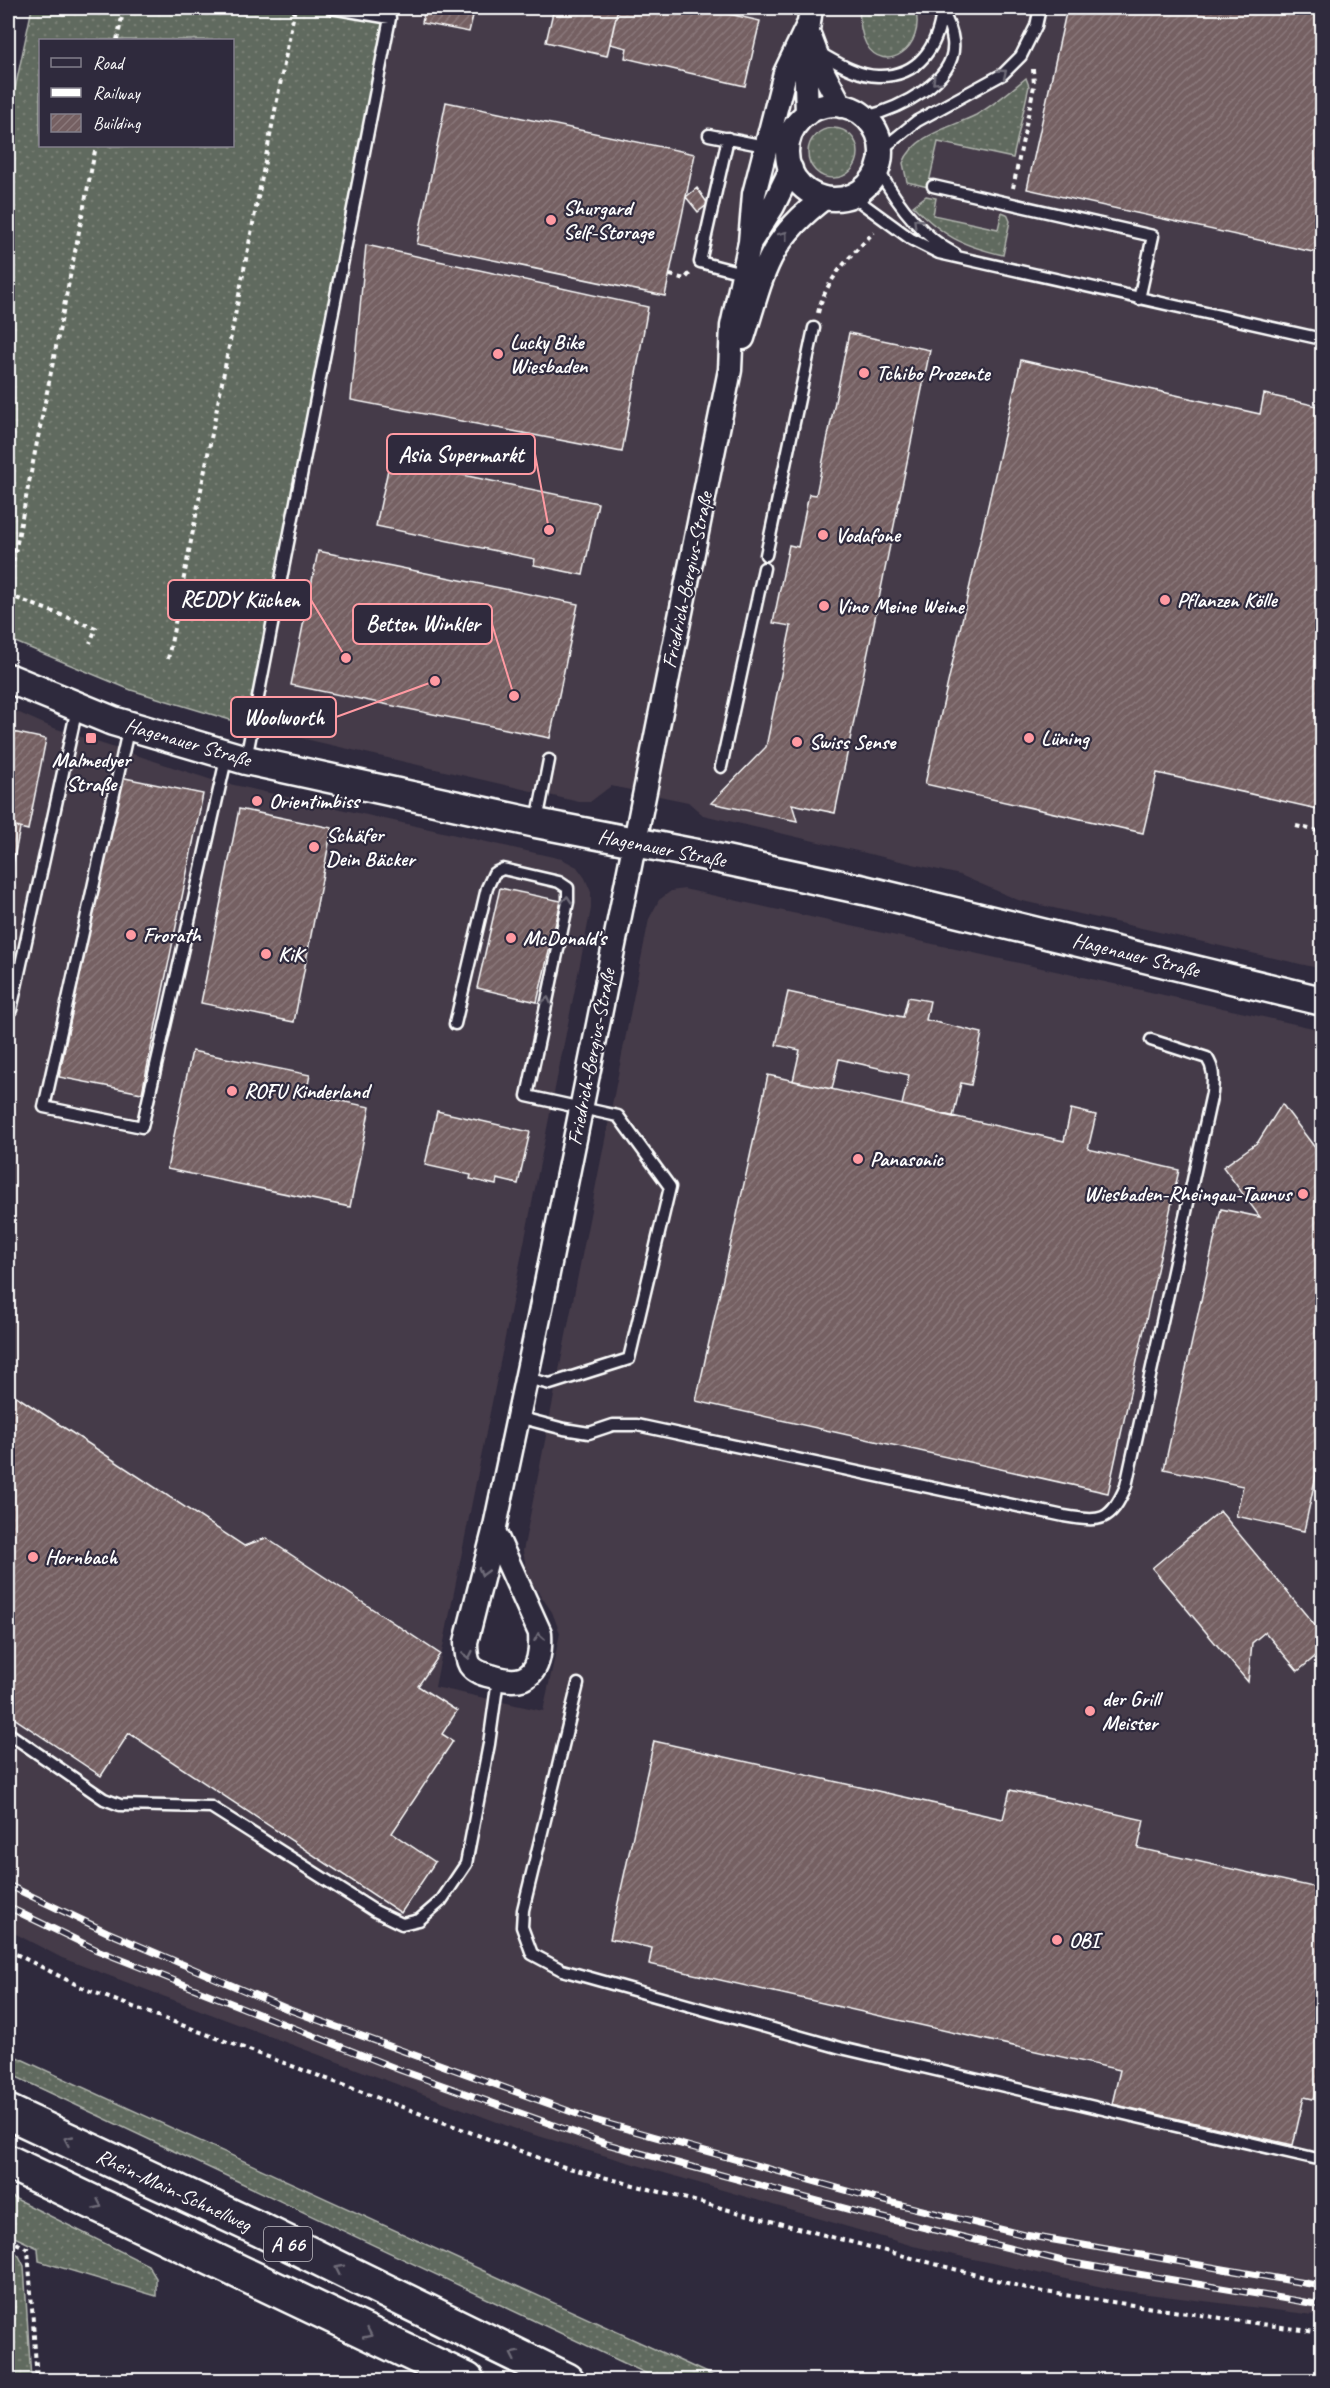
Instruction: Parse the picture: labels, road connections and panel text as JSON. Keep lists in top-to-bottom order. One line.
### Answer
{"streets":{"highway":["Rhein-Main-Schnellweg","A 66"],"street":["Friedrich-Bergius-Straße","Hagenauer Straße"]},"crossings":[["Friedrich-Bergius-Straße","Hagenauer Straße"]],"places":{"other":["Shurgard Self-Storage","Lucky Bike Wiesbaden","Tchibo Prozente","Asia Supermarkt","Vodafone","Pflanzen Kölle","Vino Meine Weine","REDDY Küchen","Woolworth","Betten Winkler","Lüning","Swiss Sense","Orientimbiss","Schäfer Dein Bäcker","Frorath","McDonald's","KiK","ROFU Kinderland","Panasonic","Wiesbaden-Rheingau-Taunus","Hornbach","der Grill Meister","OBI"],"transit":["Malmedyer Straße"]},"legend":["Road","Railway","Building"]}
